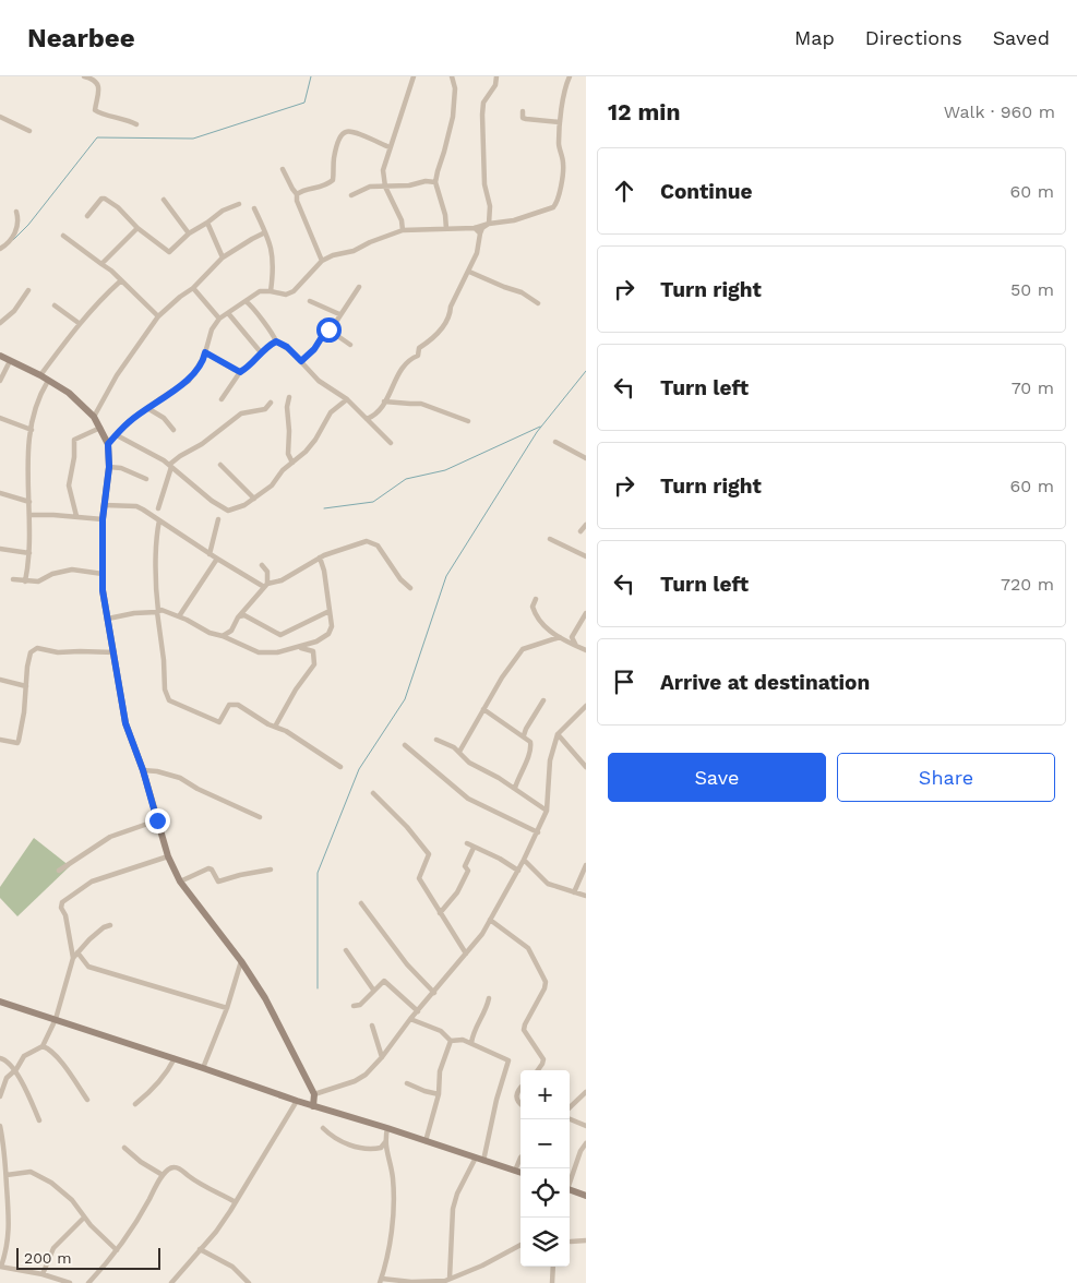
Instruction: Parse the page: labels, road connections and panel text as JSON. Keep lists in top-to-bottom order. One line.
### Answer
{"scale_bar":"200 m","page":{"header":"Nearbee","nav":["Map","Directions","Saved"],"heading":["12 min","Walk · 960 m"],"list":[["Continue","60 m"],["Turn right","50 m"],["Turn left","70 m"],["Turn right","60 m"],["Turn left","720 m"],"Arrive at destination"],"buttons":["Save","Share"],"map_buttons":["+","−"],"scale":"200 m"}}
